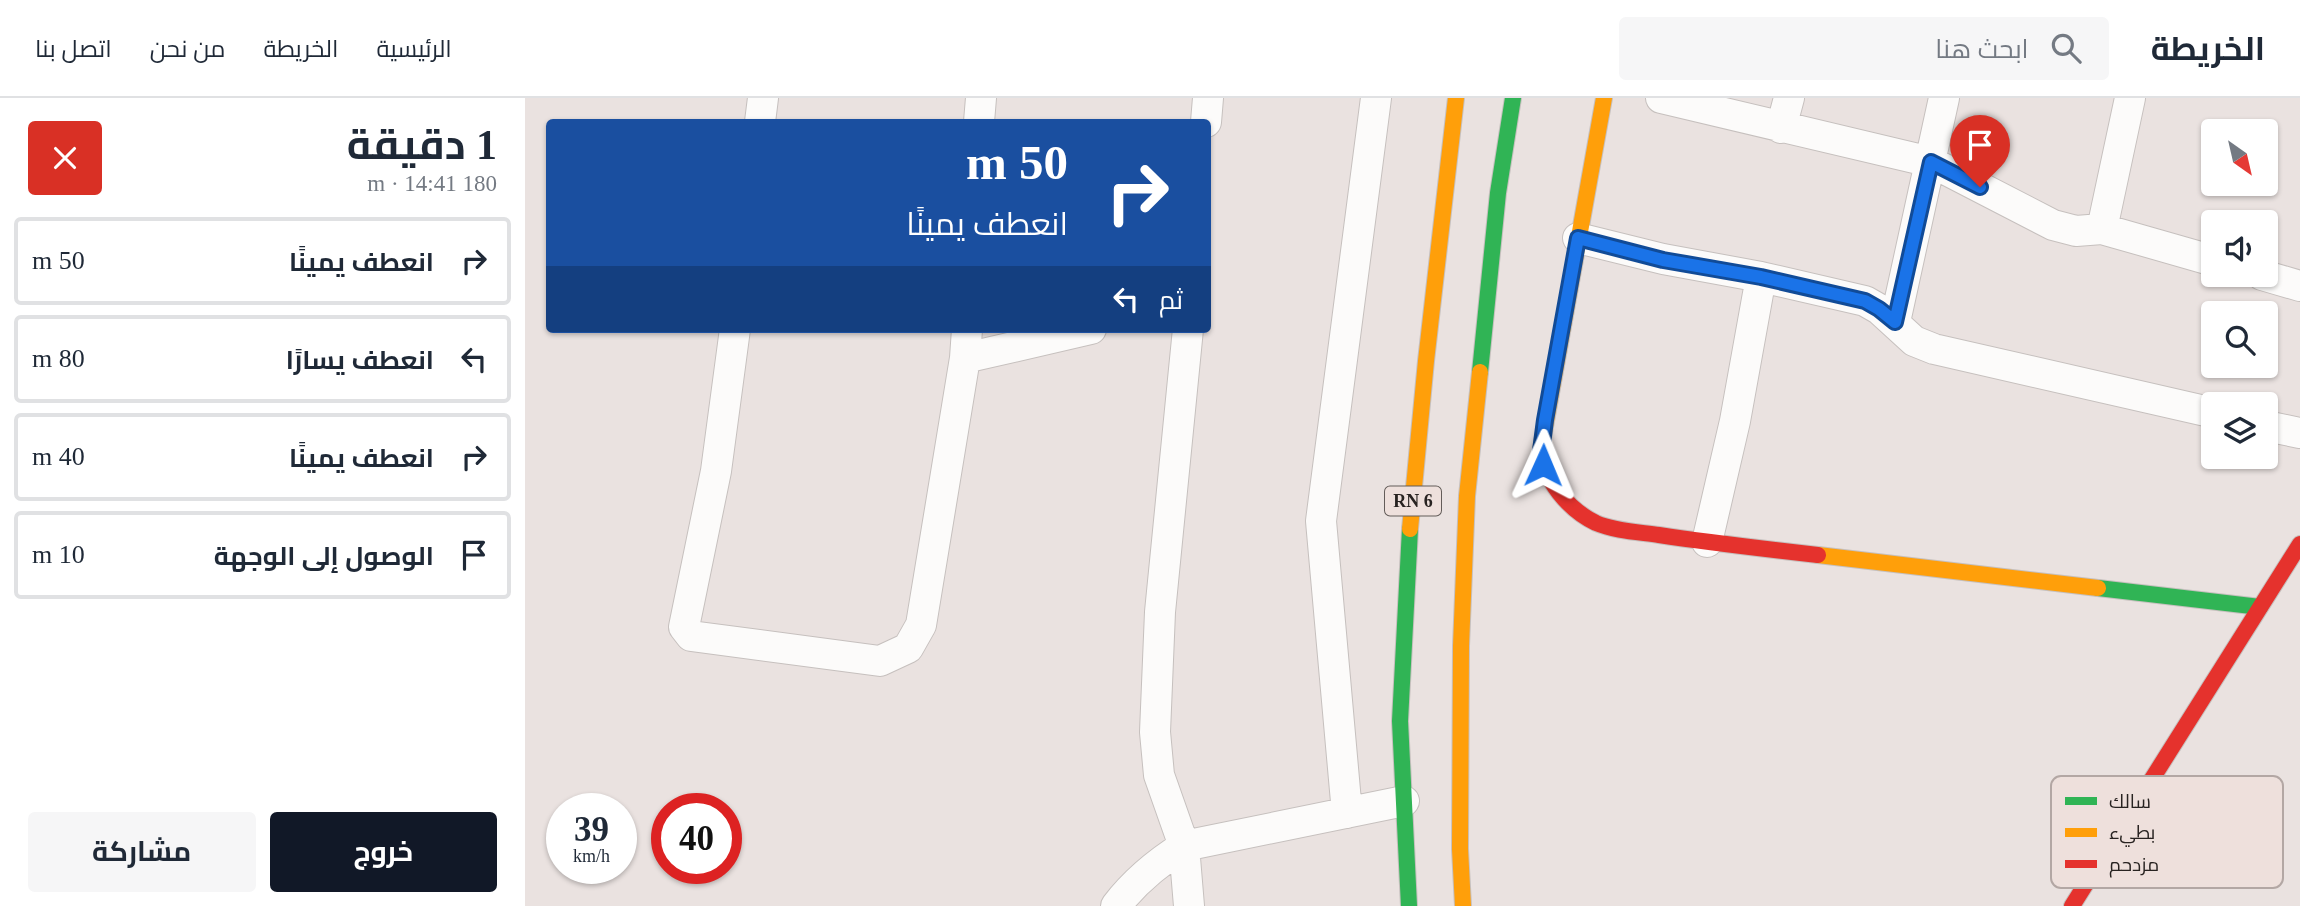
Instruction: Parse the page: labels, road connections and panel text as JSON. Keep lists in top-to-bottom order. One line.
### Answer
{"streets":{"main road":["RN 6"]},"legend":["سالك","بطيء","مزدحم"],"north":"bottom right","page":{"header":"الخريطة","search":"ابحث هنا","nav":["الرئيسية","الخريطة","من نحن","اتصل بنا"],"heading":["1 دقيقة","180 m · 14:41"],"turn":["50 m","انعطف يمينًا"],"list":[{"name":"انعطف يمينًا","value":"50 m"},{"name":"انعطف يسارًا","value":"80 m"},{"name":"انعطف يمينًا","value":"40 m"},{"name":"الوصول إلى الوجهة","value":"10 m"}],"then":"ثم","speed":"39 km/h","limit":"40","buttons":["خروج","مشاركة"]}}
